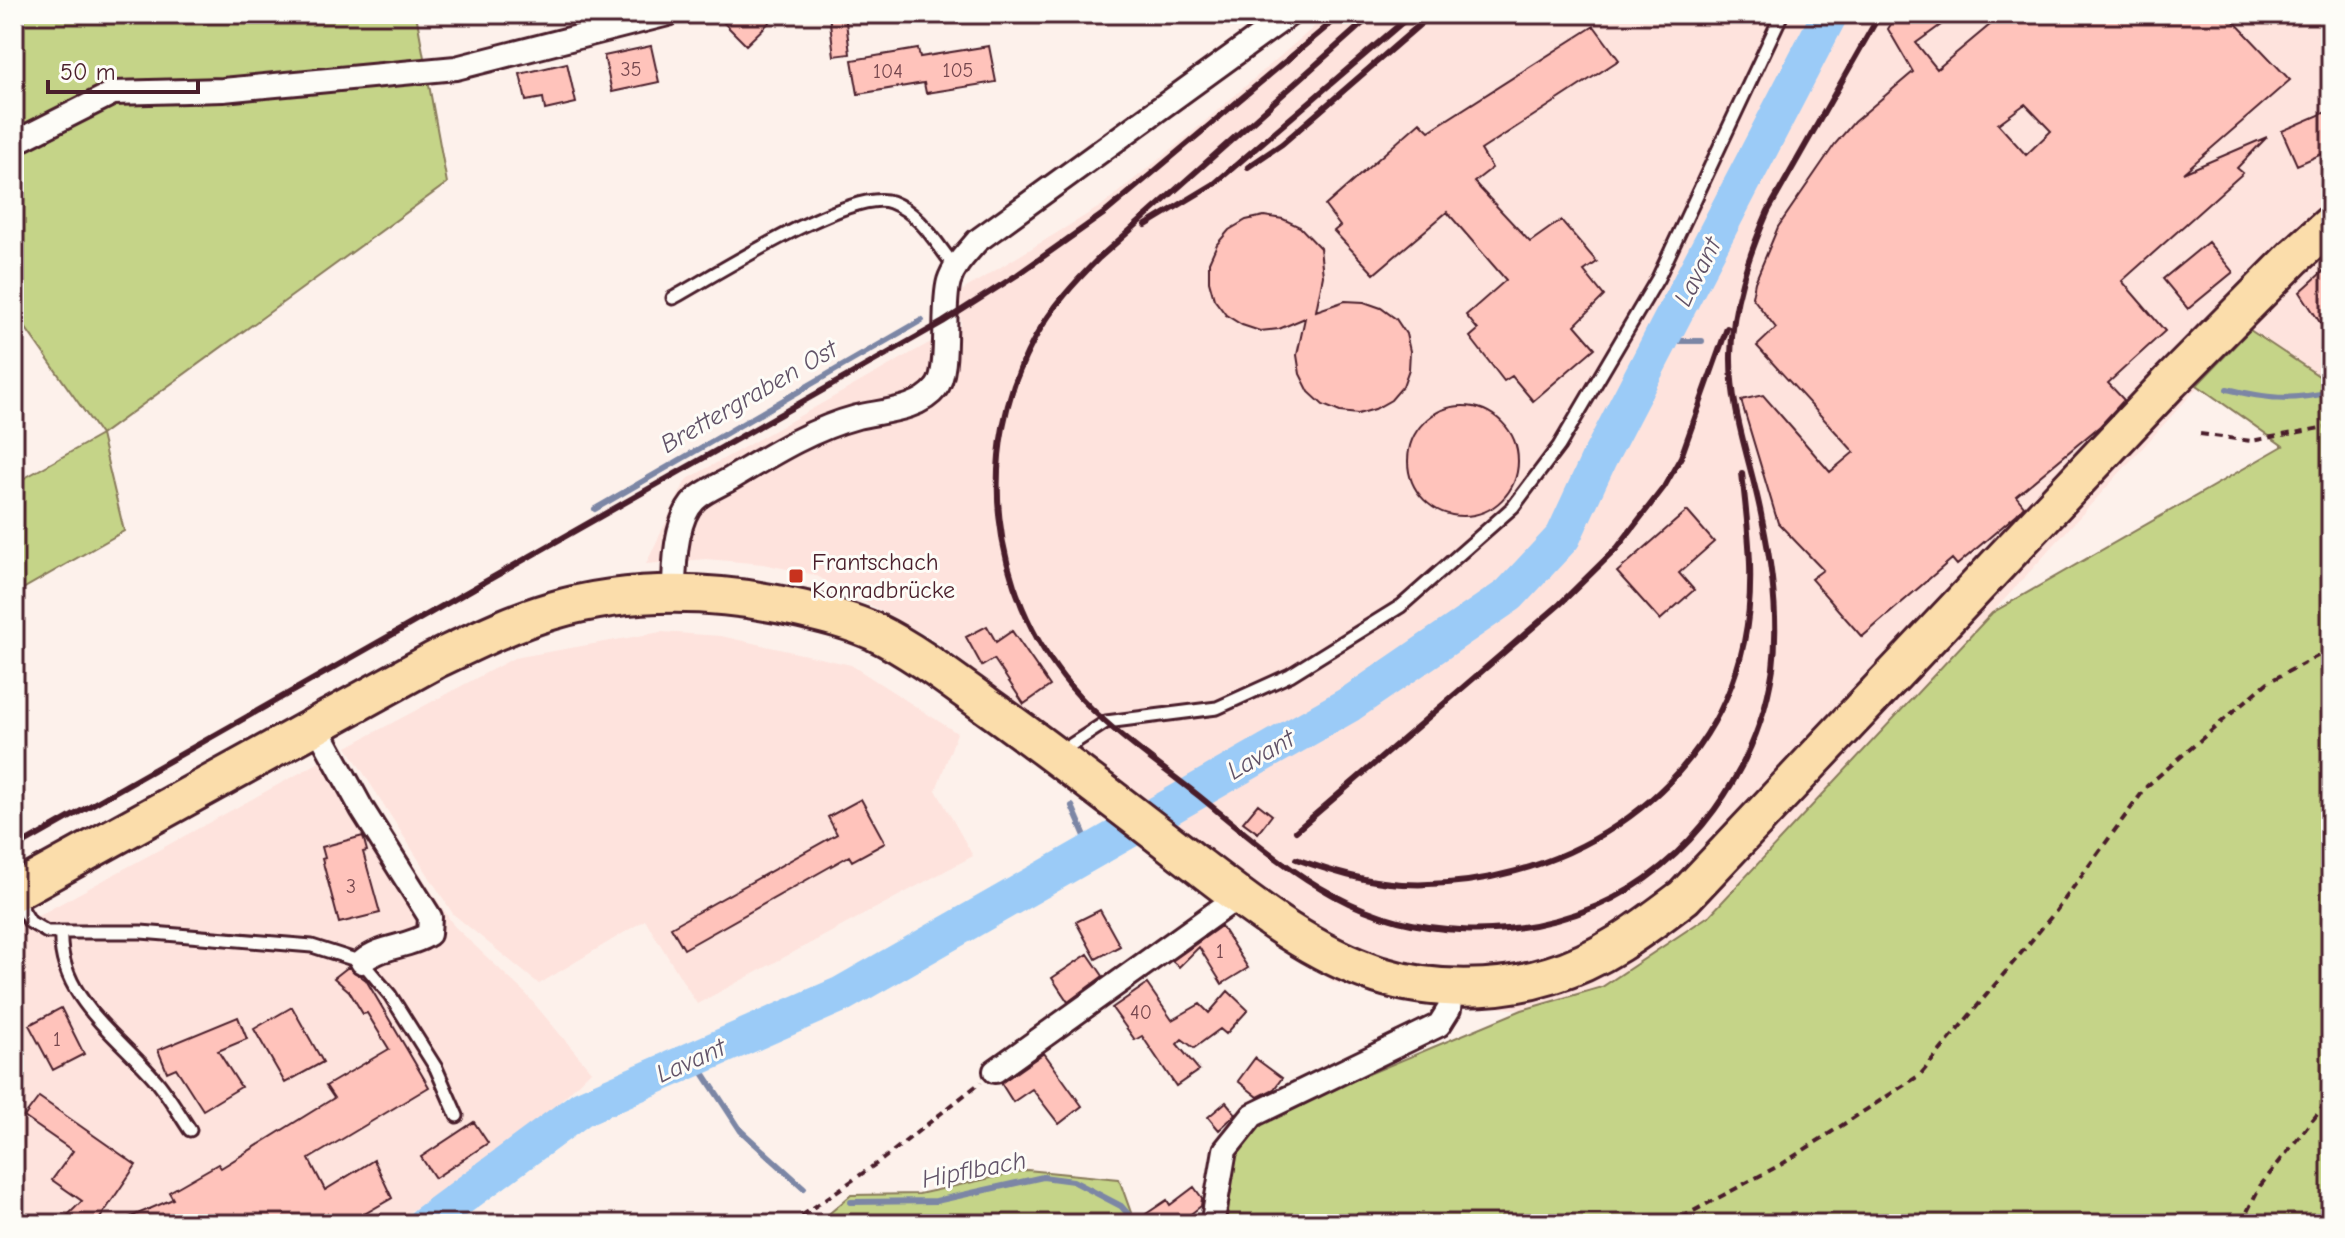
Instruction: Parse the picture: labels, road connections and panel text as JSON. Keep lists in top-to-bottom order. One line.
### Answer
{"water":["Lavant","Brettergraben Ost","Hipflbach"],"places":{"transit":["Frantschach Konradbrücke"]},"house_numbers":["35","105","104","3","1","40","1"],"scale_bar":"50 m"}
